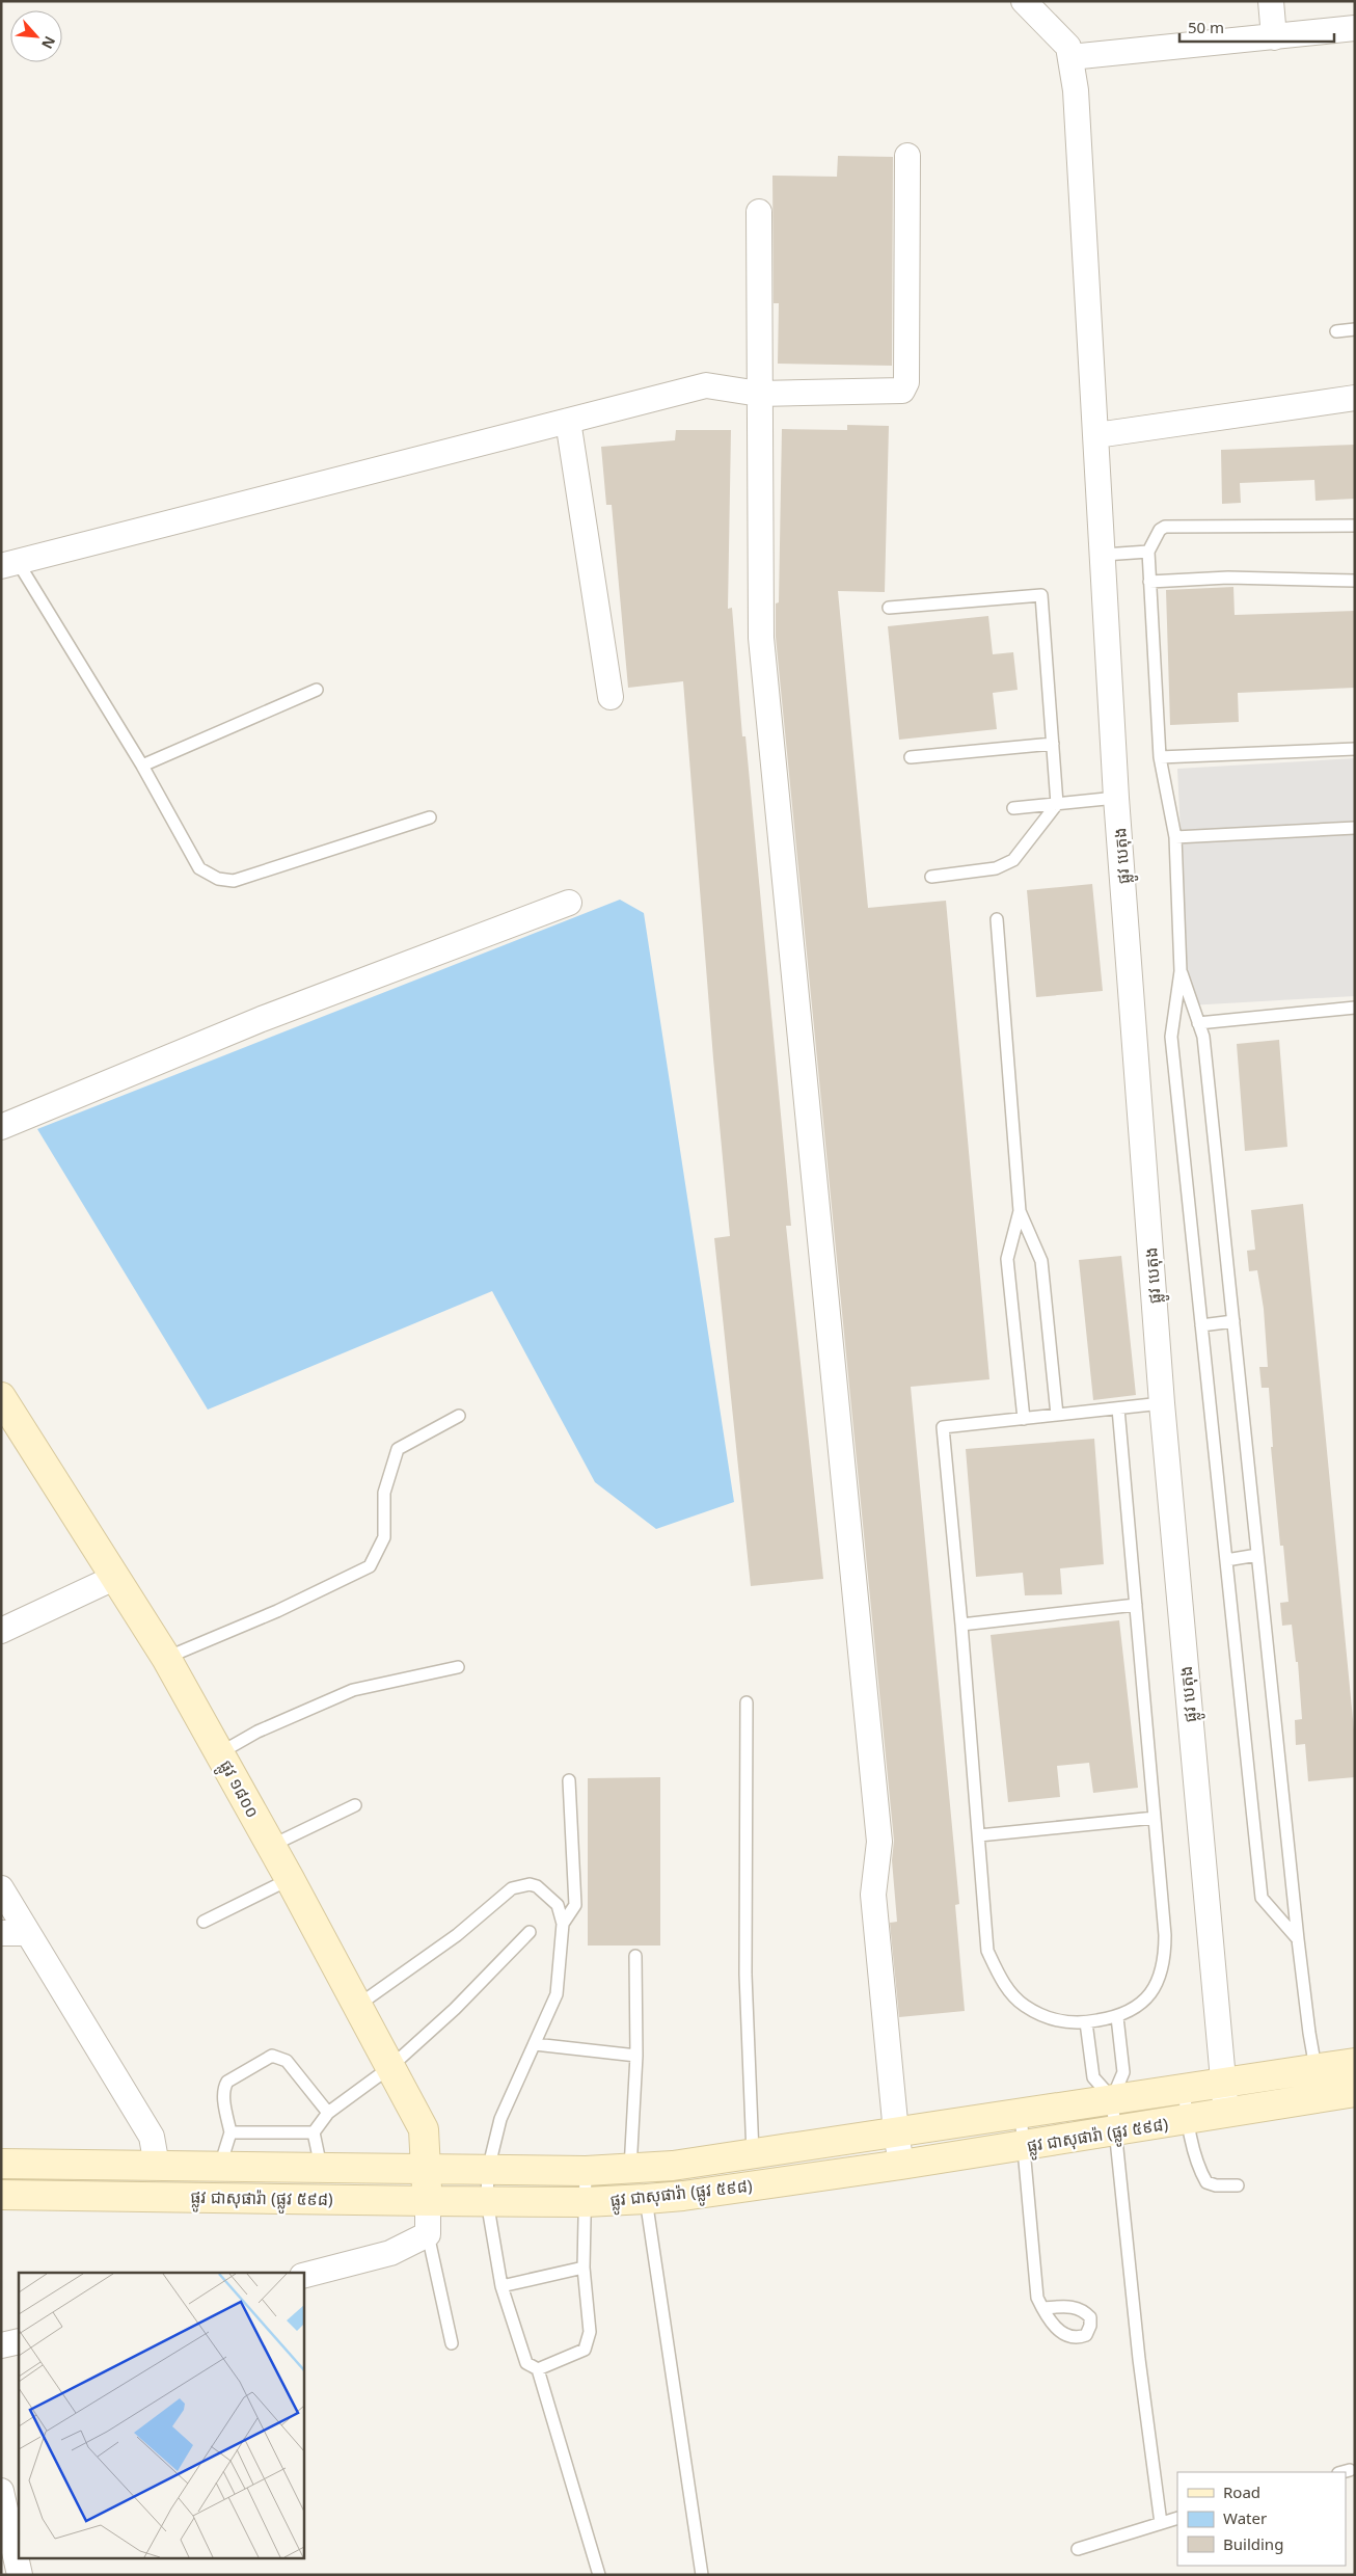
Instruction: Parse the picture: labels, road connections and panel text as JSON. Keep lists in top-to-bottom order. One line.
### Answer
{"streets":{"main road":["ផ្លូវ ១៨០០","ផ្លូវ ជាសុផារ៉ា (ផ្លូវ ៥៩៨)"],"street":["ផ្លូវ បេតុង"]},"crossings":[["ផ្លូវ បេតុង","ផ្លូវ ជាសុផារ៉ា (ផ្លូវ ៥៩៨)"],["ផ្លូវ ១៨០០","ផ្លូវ ជាសុផារ៉ា (ផ្លូវ ៥៩៨)"]],"legend":["Road","Water","Building"],"scale_bar":"50 m","north":"bottom right"}
